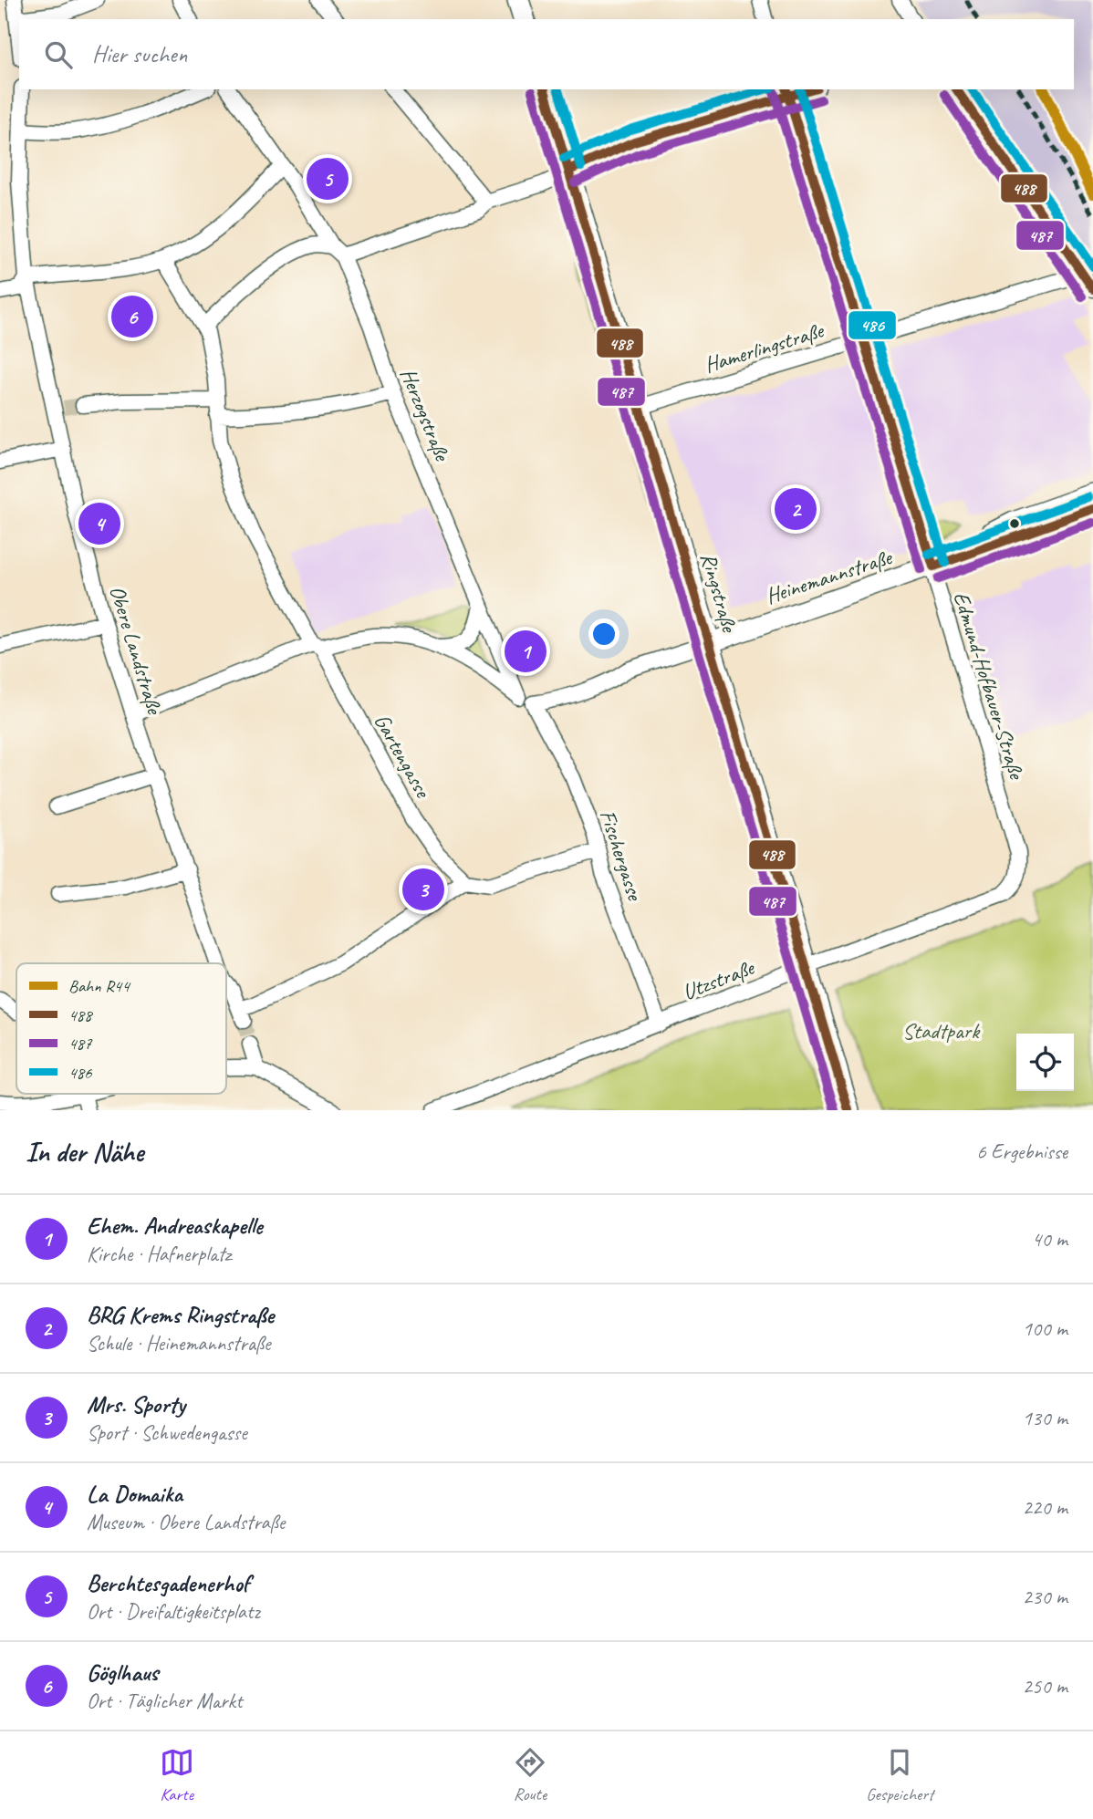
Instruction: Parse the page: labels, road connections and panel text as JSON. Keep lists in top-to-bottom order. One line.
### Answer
{"streets":{"main road":["Ringstraße"],"street":["Hamerlingstraße","Herzogstraße","Heinemannstraße","Obere Landstraße","Edmund-Hofbauer-Straße","Gartengasse","Fischergasse","Utzstraße"]},"crossings":[["Hamerlingstraße","Ringstraße"],["Hamerlingstraße","Edmund-Hofbauer-Straße"],["Heinemannstraße","Ringstraße"],["Heinemannstraße","Edmund-Hofbauer-Straße"],["Heinemannstraße","Fischergasse"],["Ringstraße","Utzstraße"],["Obere Landstraße","Gartengasse"],["Edmund-Hofbauer-Straße","Utzstraße"],["Fischergasse","Utzstraße"]],"parks":["Stadtpark"],"lines":["rail line R44","transit line 488","transit line 486","transit line 487"],"legend":["Bahn R44","488","487","486"],"page":{"search":"Hier suchen","pins":["5","6","2","4","1","3"],"heading":["In der Nähe","6 Ergebnisse"],"list":[{"mark":"1","name":"Ehem. Andreaskapelle","note":"Kirche · Hafnerplatz","value":"40 m"},{"mark":"2","name":"BRG Krems Ringstraße","note":"Schule · Heinemannstraße","value":"100 m"},{"mark":"3","name":"Mrs. Sporty","note":"Sport · Schwedengasse","value":"130 m"},{"mark":"4","name":"La Domaika","note":"Museum · Obere Landstraße","value":"220 m"},{"mark":"5","name":"Berchtesgadenerhof","note":"Ort · Dreifaltigkeitsplatz","value":"230 m"},{"mark":"6","name":"Göglhaus","note":"Ort · Täglicher Markt","value":"250 m"}],"nav":["Karte","Route","Gespeichert"]}}
